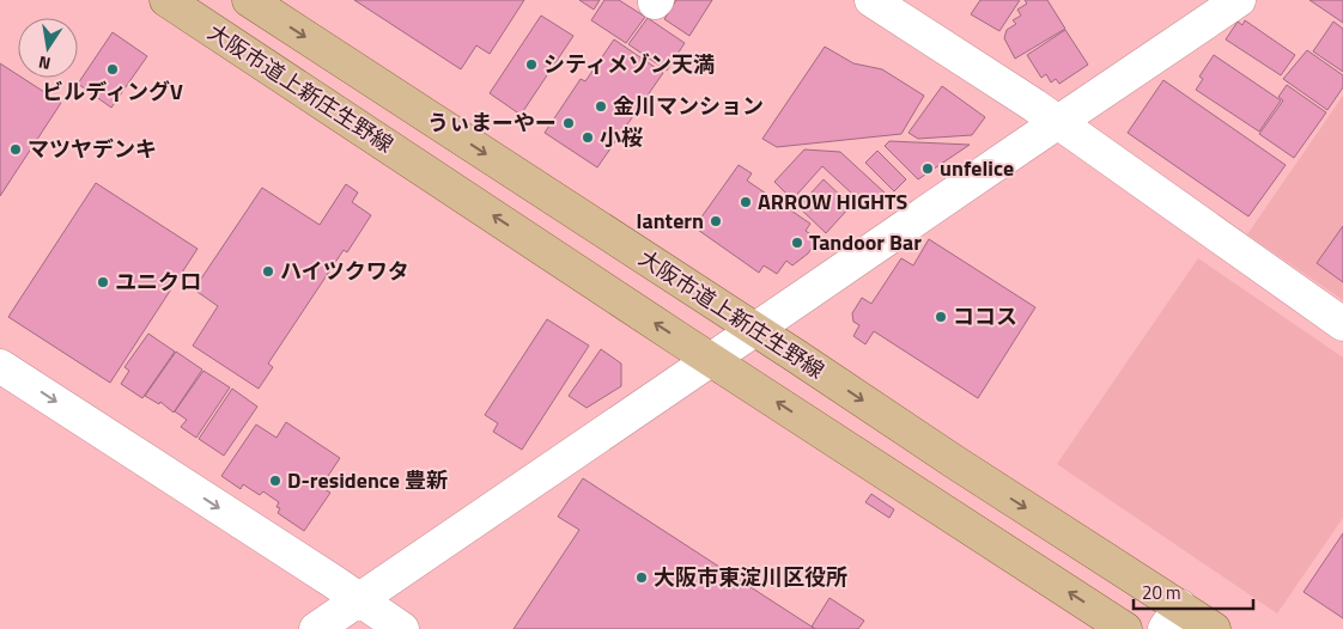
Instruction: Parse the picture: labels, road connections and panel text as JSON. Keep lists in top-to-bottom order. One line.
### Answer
{"streets":{"main road":["大阪市道上新庄生野線"]},"places":["シティメゾン天満","ビルディングV","金川マンション","うぃまーやー","小桜","マツヤデンキ","unfelice","ARROW HIGHTS","lantern","Tandoor Bar","ハイツクワタ","ユニクロ","ココス","D-residence 豊新","大阪市東淀川区役所"],"scale_bar":"20 m","north":"bottom"}
